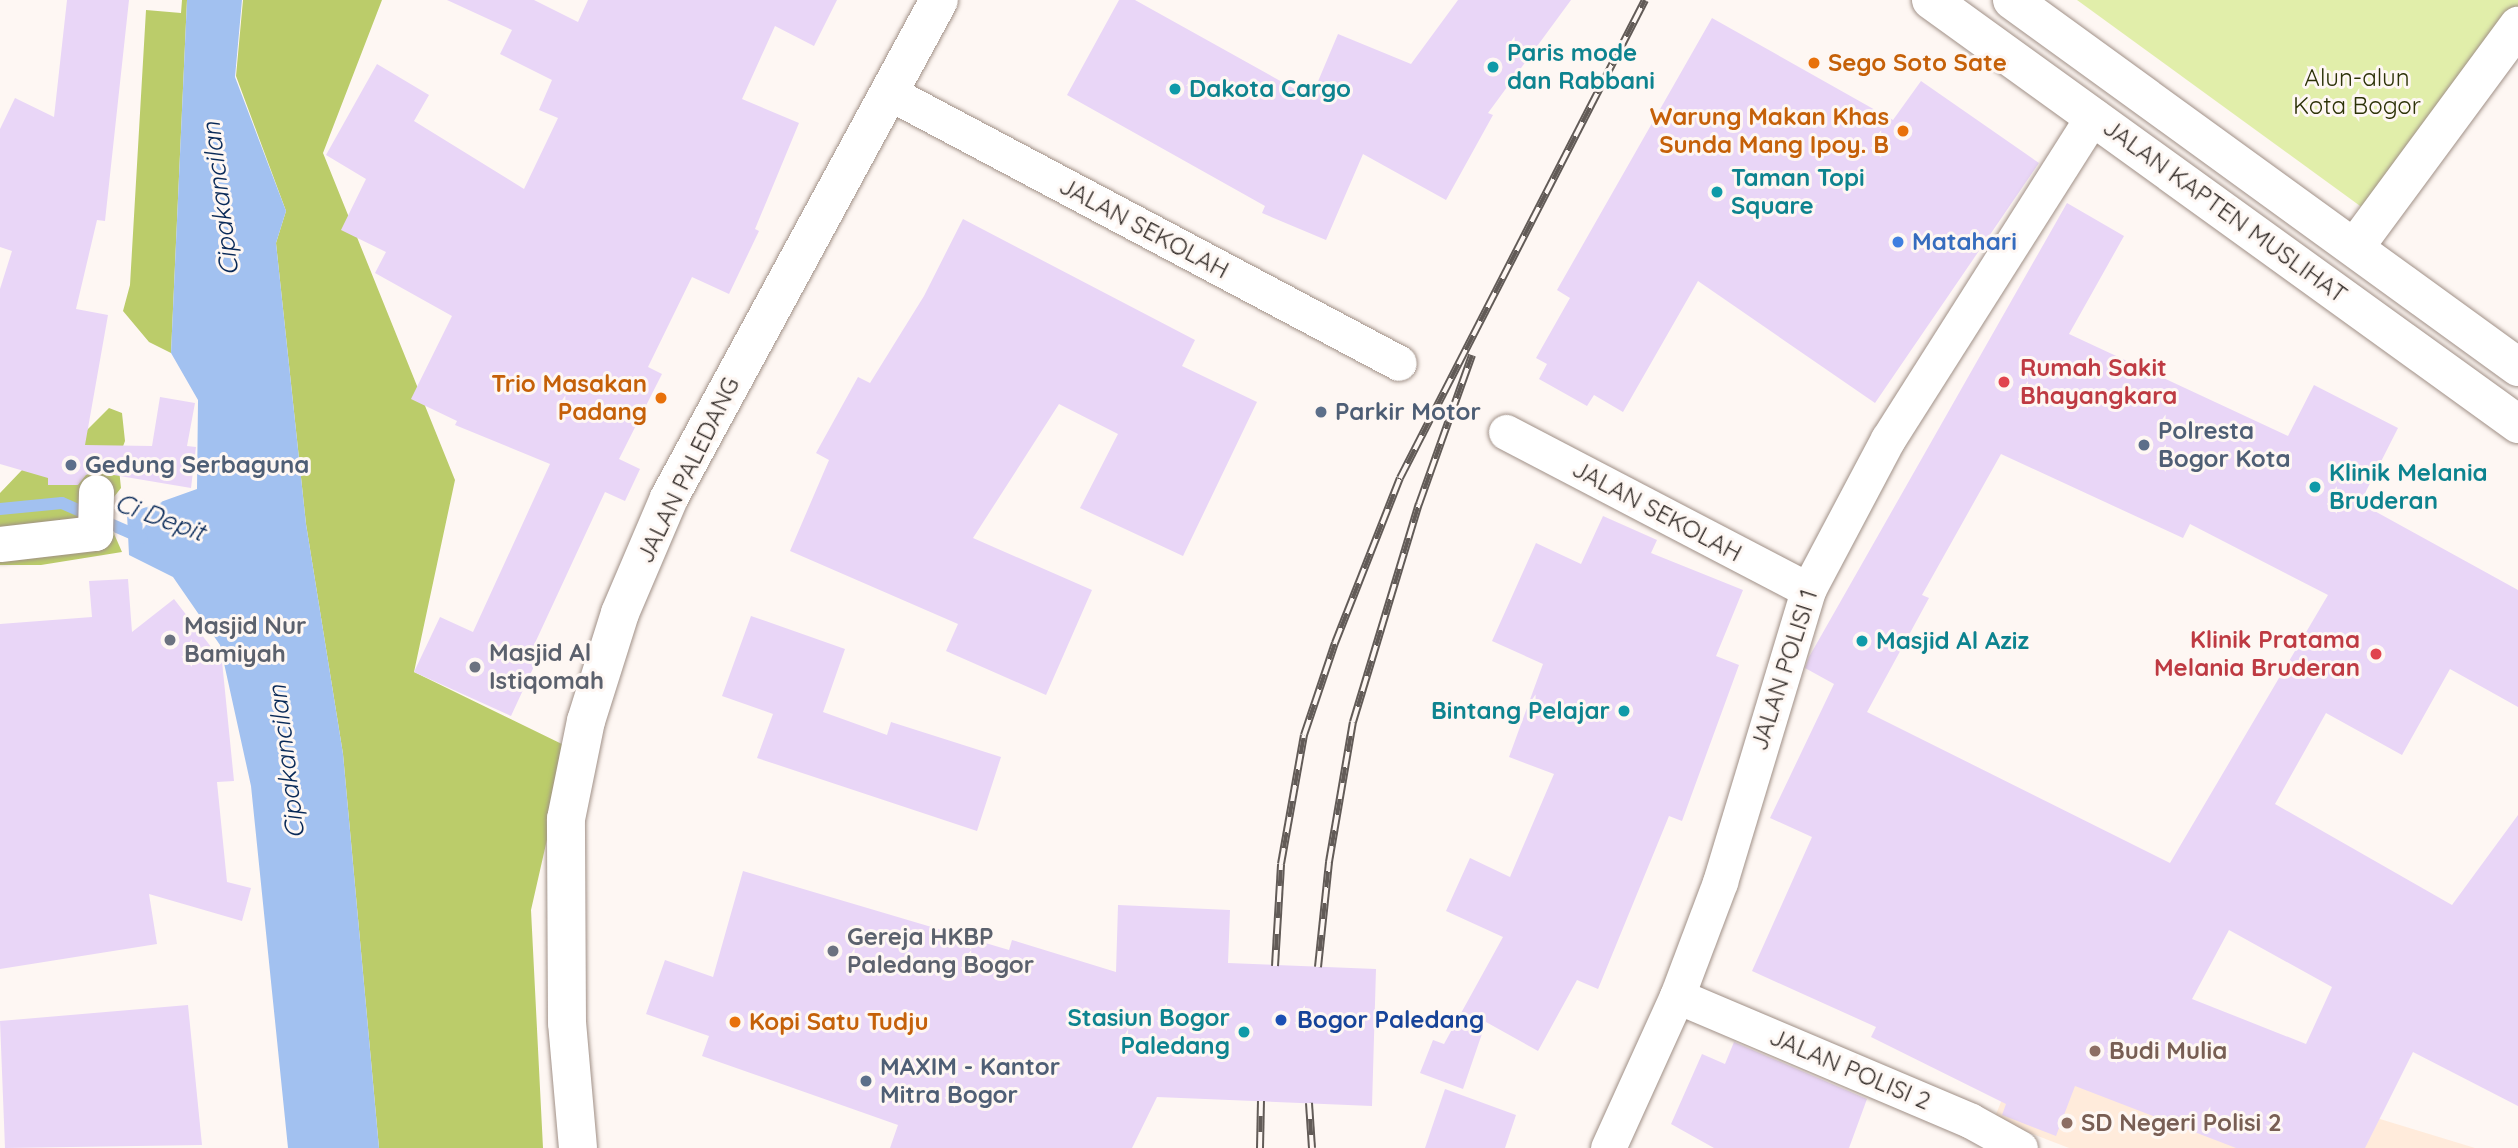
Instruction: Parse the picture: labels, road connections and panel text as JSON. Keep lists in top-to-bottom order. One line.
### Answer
{"streets":{"street":["JALAN KAPTEN MUSLIHAT","JALAN SEKOLAH","JALAN PALEDANG","JALAN POLISI 1","JALAN POLISI 2"]},"crossings":[["JALAN KAPTEN MUSLIHAT","JALAN POLISI 1"],["JALAN SEKOLAH","JALAN PALEDANG"],["JALAN SEKOLAH","JALAN POLISI 1"],["JALAN POLISI 1","JALAN POLISI 2"]],"water":["Cipakancilan","Ci Depit"],"parks":["Alun-alun Kota Bogor"],"places":["Sego Soto Sate","Paris mode dan Rabbani","Dakota Cargo","Warung Makan Khas Sunda Mang Ipoy. B","Taman Topi Square","Matahari","Rumah Sakit Bhayangkara","Trio Masakan Padang","Parkir Motor","Polresta Bogor Kota","Gedung Serbaguna","Klinik Melania Bruderan","Masjid Nur Bamiyah","Masjid Al Aziz","Klinik Pratama Melania Bruderan","Masjid Al Istiqomah","Bintang Pelajar","Gereja HKBP Paledang Bogor","Bogor Paledang","Kopi Satu Tudju","Stasiun Bogor Paledang","Budi Mulia","MAXIM - Kantor Mitra Bogor","SD Negeri Polisi 2"]}
